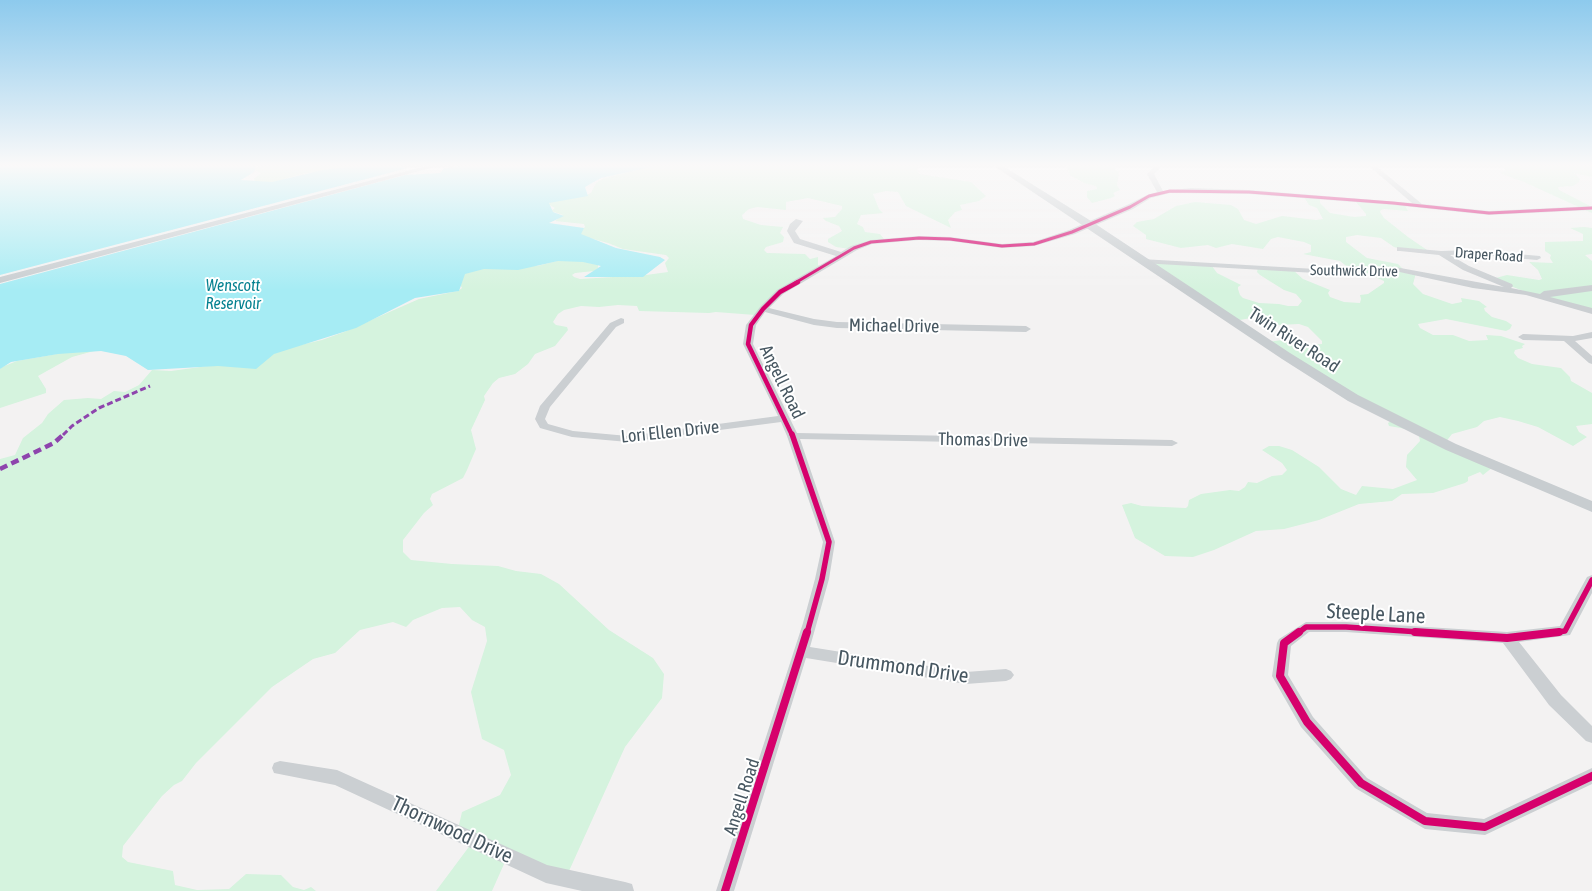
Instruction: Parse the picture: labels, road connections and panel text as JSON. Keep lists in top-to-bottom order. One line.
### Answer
{"streets":{"main road":["Twin River Road"],"street":["Draper Road","Southwick Drive","Michael Drive","Angell Road","Lori Ellen Drive","Thomas Drive","Steeple Lane","Drummond Drive","Thornwood Drive"]},"crossings":[["Draper Road","Southwick Drive"],["Southwick Drive","Twin River Road"],["Michael Drive","Angell Road"],["Twin River Road","Angell Road"],["Angell Road","Lori Ellen Drive"],["Angell Road","Thomas Drive"],["Angell Road","Drummond Drive"]],"water":["Wenscott Reservoir"]}
